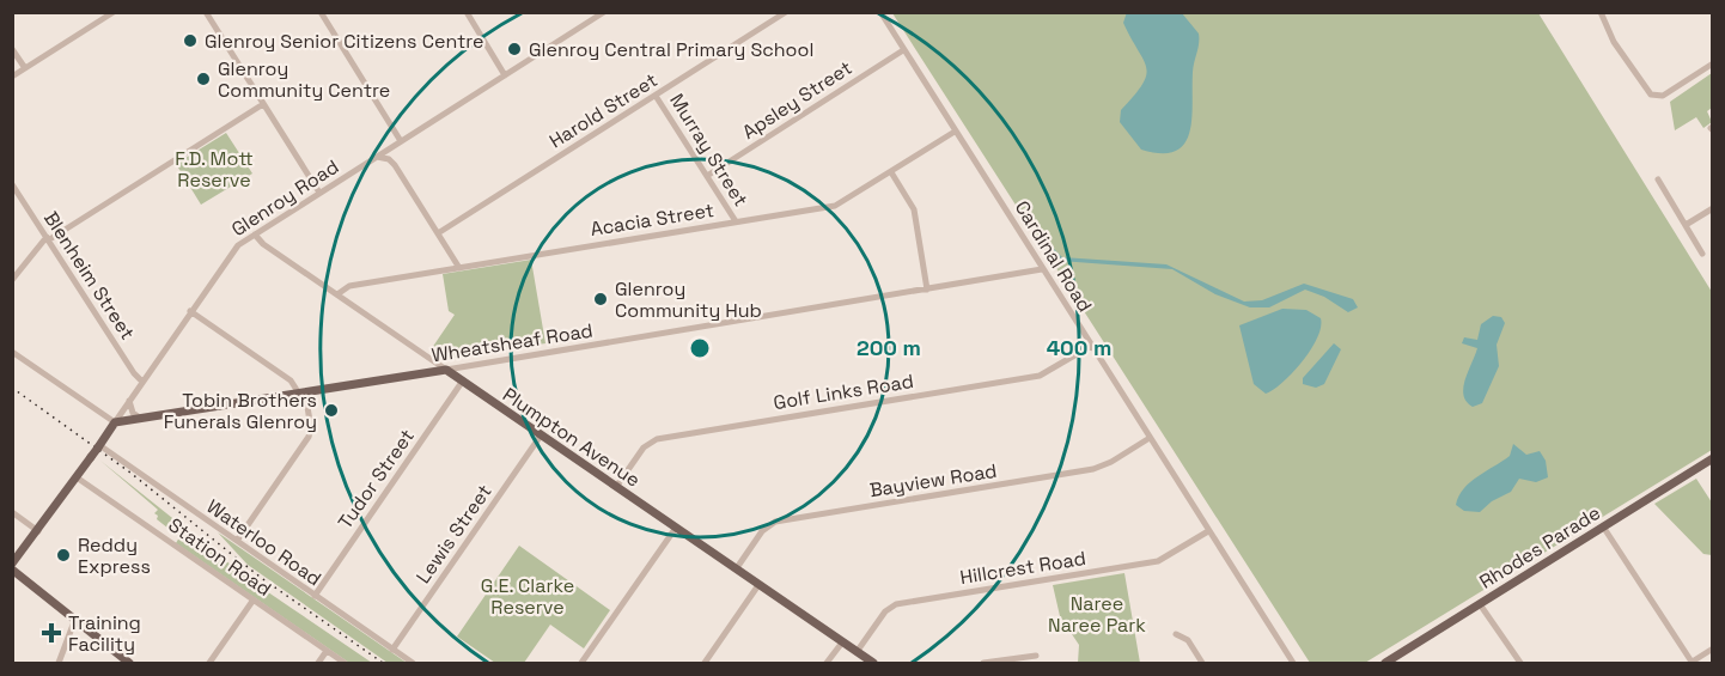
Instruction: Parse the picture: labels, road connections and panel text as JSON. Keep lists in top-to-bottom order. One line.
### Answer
{"streets":{"main road":["Glenroy Road","Wheatsheaf Road","Plumpton Avenue","Rhodes Parade"],"street":["Apsley Street","Harold Street","Murray Street","Acacia Street","Cardinal Road","Blenheim Street","Golf Links Road","Tudor Street","Bayview Road","Lewis Street","Waterloo Road","Station Road","Hillcrest Road"]},"crossings":[["Apsley Street","Murray Street"],["Apsley Street","Cardinal Road"],["Harold Street","Murray Street"],["Murray Street","Acacia Street"],["Glenroy Road","Blenheim Street"],["Glenroy Road","Wheatsheaf Road"],["Glenroy Road","Plumpton Avenue"],["Glenroy Road","Waterloo Road"],["Glenroy Road","Station Road"],["Acacia Street","Cardinal Road"],["Acacia Street","Plumpton Avenue"],["Cardinal Road","Wheatsheaf Road"],["Cardinal Road","Golf Links Road"],["Cardinal Road","Bayview Road"],["Cardinal Road","Hillcrest Road"],["Wheatsheaf Road","Plumpton Avenue"],["Golf Links Road","Plumpton Avenue"],["Plumpton Avenue","Tudor Street"],["Plumpton Avenue","Bayview Road"],["Plumpton Avenue","Lewis Street"],["Plumpton Avenue","Hillcrest Road"],["Tudor Street","Waterloo Road"],["Lewis Street","Waterloo Road"]],"parks":["F.D. Mott Reserve","G.E. Clarke Reserve","Naree Naree Park"],"places":{"other":["Glenroy Senior Citizens Centre","Glenroy Central Primary School","Glenroy Community Centre","Glenroy Community Hub","Tobin Brothers Funerals Glenroy","Reddy Express"],"health":["Training Facility"]},"rings":["200 m","400 m"]}
